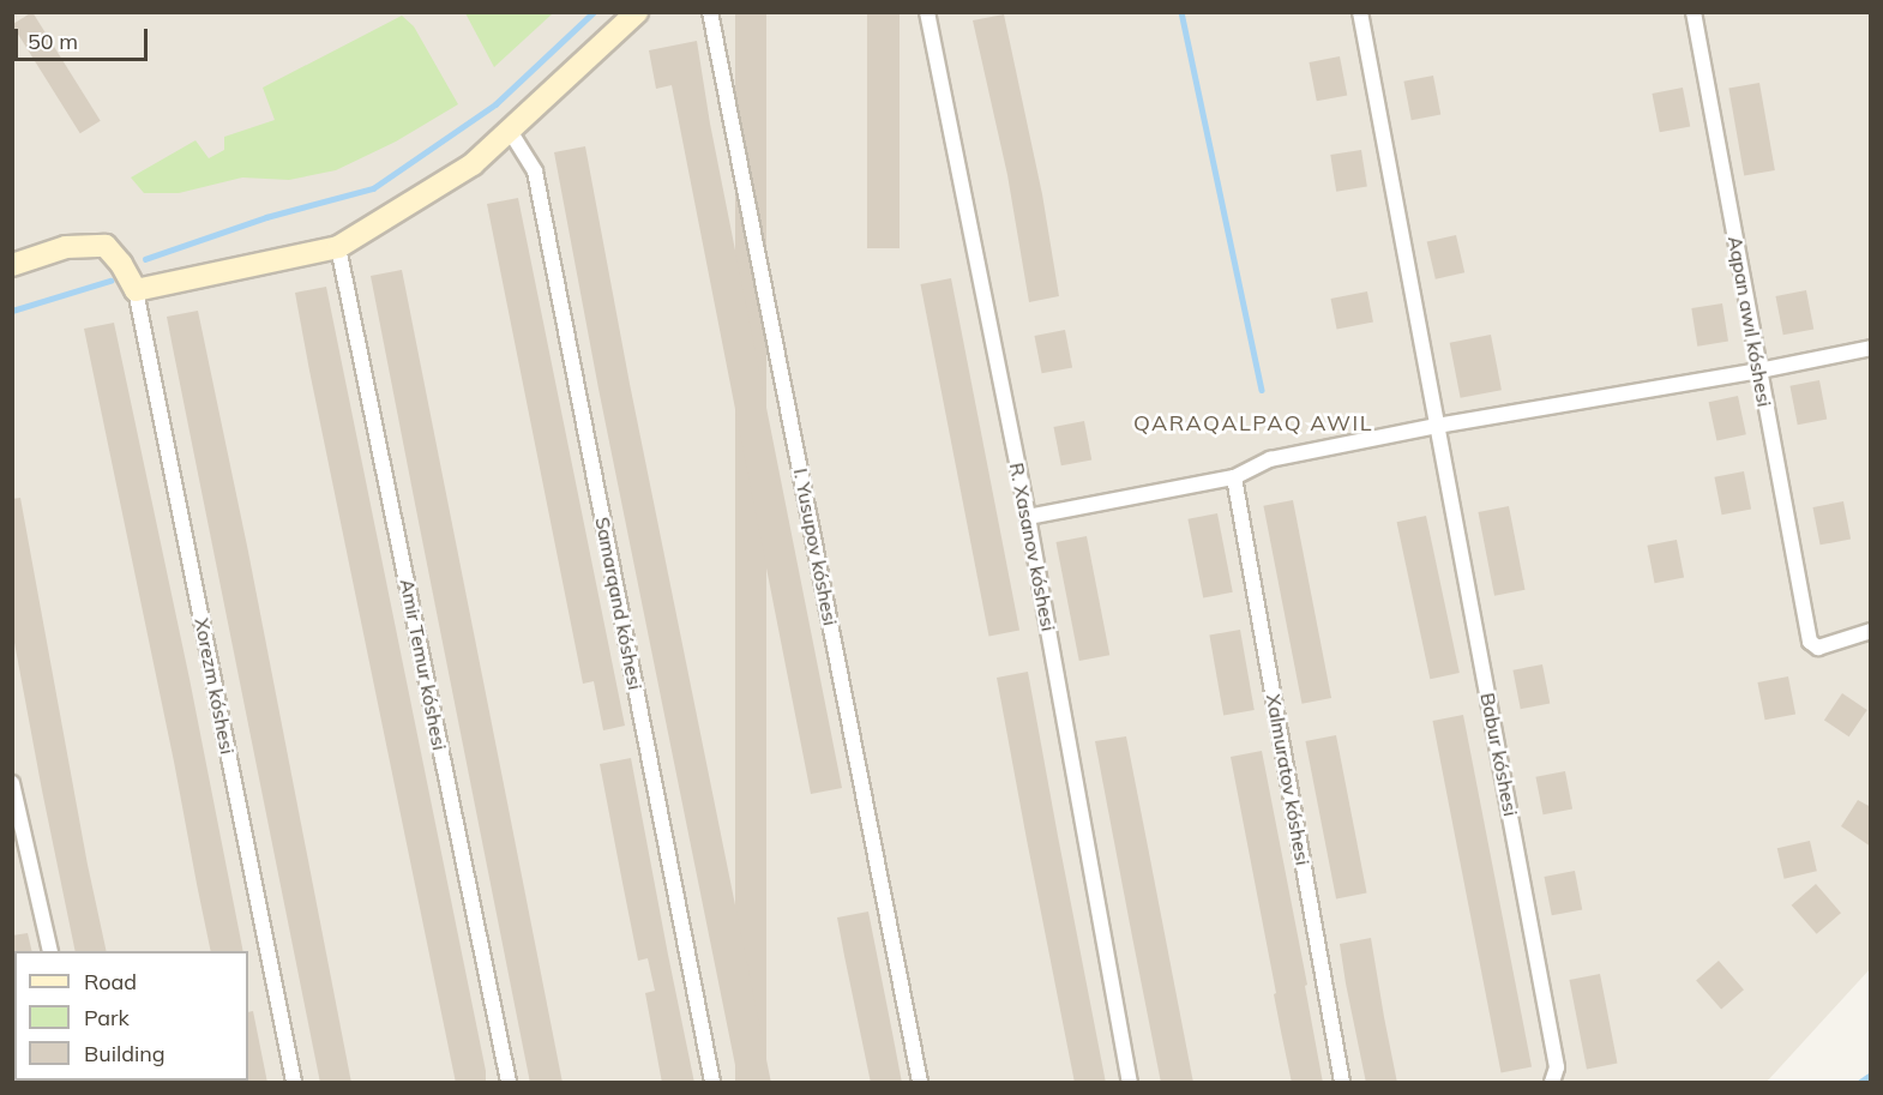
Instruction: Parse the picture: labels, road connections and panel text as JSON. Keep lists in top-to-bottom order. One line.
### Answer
{"streets":{"street":["Aqpan awıl kóshesi","I. Yusupov kóshesi","R. Xasanov kóshesi","Samarqand kóshesi","Amir Temur kóshesi","Xorezm kóshesi","Babur kóshesi","Xalmuratov kóshesi"]},"districts":["QARAQALPAQ AWIL"],"legend":["Road","Park","Building"],"scale_bar":"50 m"}
